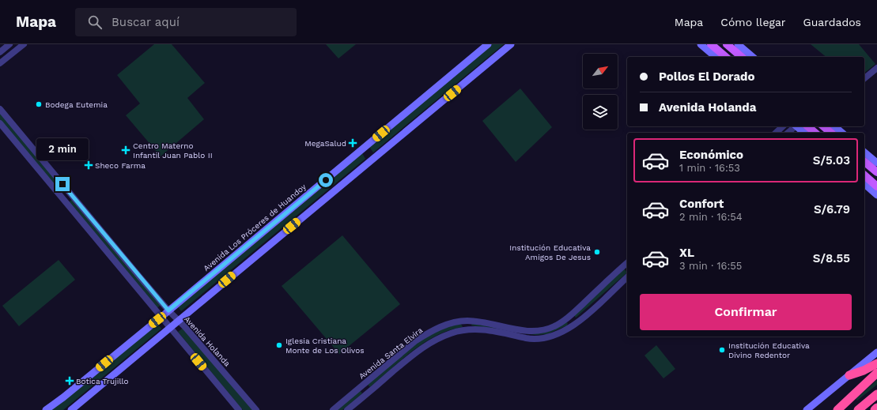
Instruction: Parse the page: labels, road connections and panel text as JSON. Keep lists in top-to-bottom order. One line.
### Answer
{"streets":{"main road":["Avenida Los Próceres de Huandoy"],"street":["Avenida Holanda","Avenida Santa Elvira"]},"crossings":[["Avenida Los Próceres de Huandoy","Avenida Holanda"]],"places":{"other":["Bodega Eutemia","Institución Educativa Amigos De Jesus","Iglesia Cristiana Monte de Los Olivos","Institución Educativa Divino Redentor"],"health":["MegaSalud","Centro Materno Infantil Juan Pablo II","Sheco Farma","Botica Trujillo"]},"north":"top right","page":{"header":"Mapa","search":"Buscar aquí","nav":["Mapa","Cómo llegar","Guardados"],"banner":["Pollos El Dorado","Avenida Holanda"],"bubble":"2 min","list":[{"name":"Económico","note":"1 min · 16:53","value":"S/5.03"},{"name":"Confort","note":"2 min · 16:54","value":"S/6.79"},{"name":"XL","note":"3 min · 16:55","value":"S/8.55"}],"buttons":"Confirmar"}}
